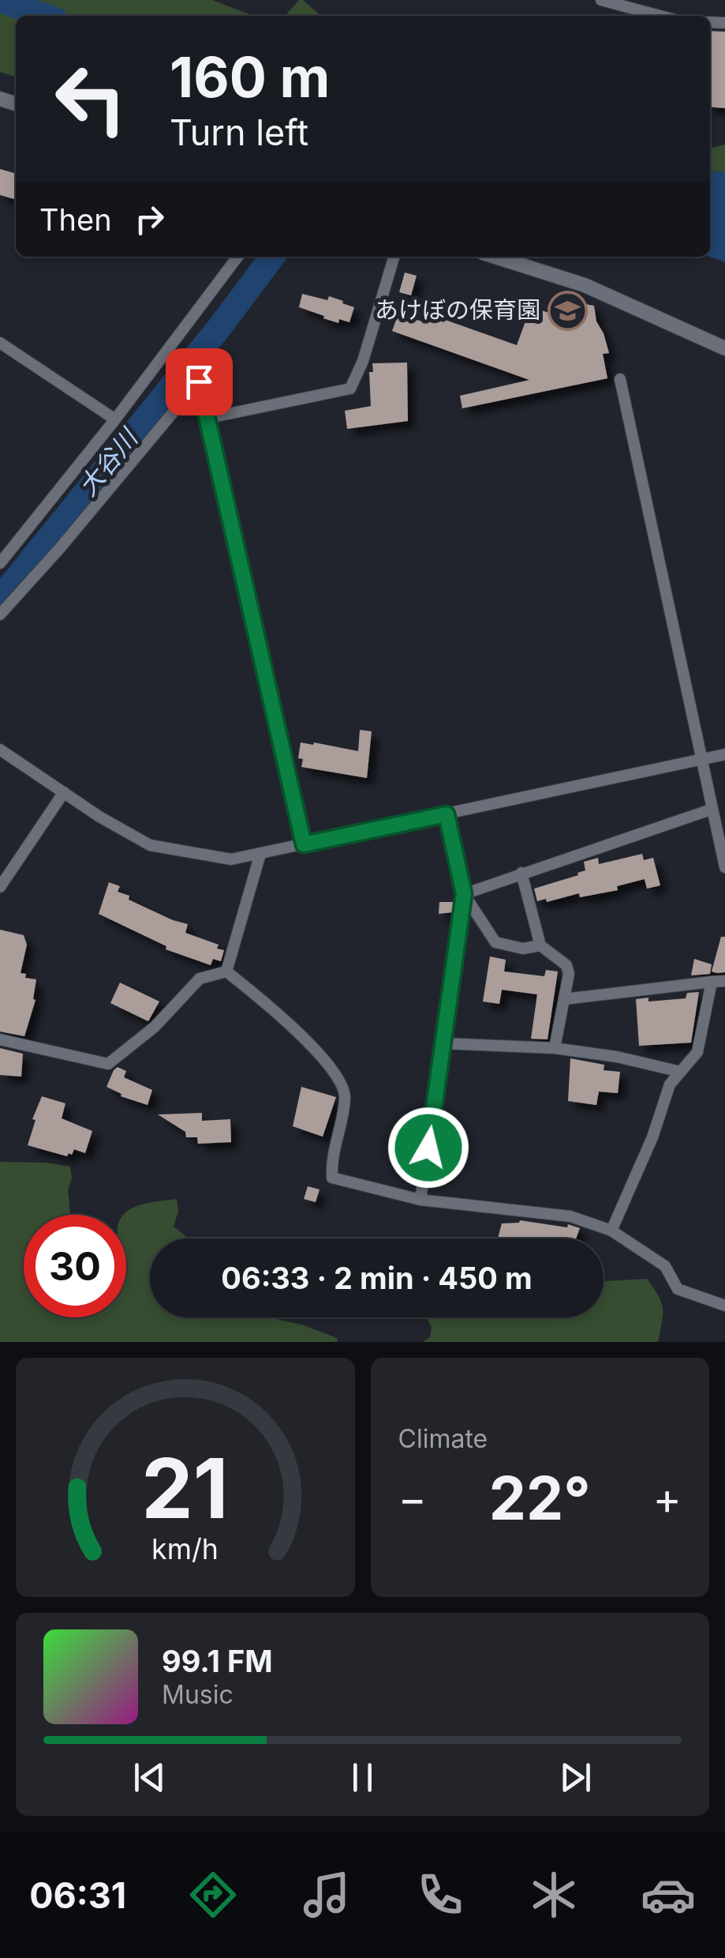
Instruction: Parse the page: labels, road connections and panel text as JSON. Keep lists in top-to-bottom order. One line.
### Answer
{"water":["大谷川"],"places":{"school or university":["あけぼの保育園"]},"page":{"turn":["160 m","Turn left"],"then":"Then","limit":"30","trip":"06:33 · 2 min · 450 m","tile":"Climate","heat":["−","22°","+"],"song":["99.1 FM","Music"],"tabs":"06:31","gauge":["21","km/h"]}}
